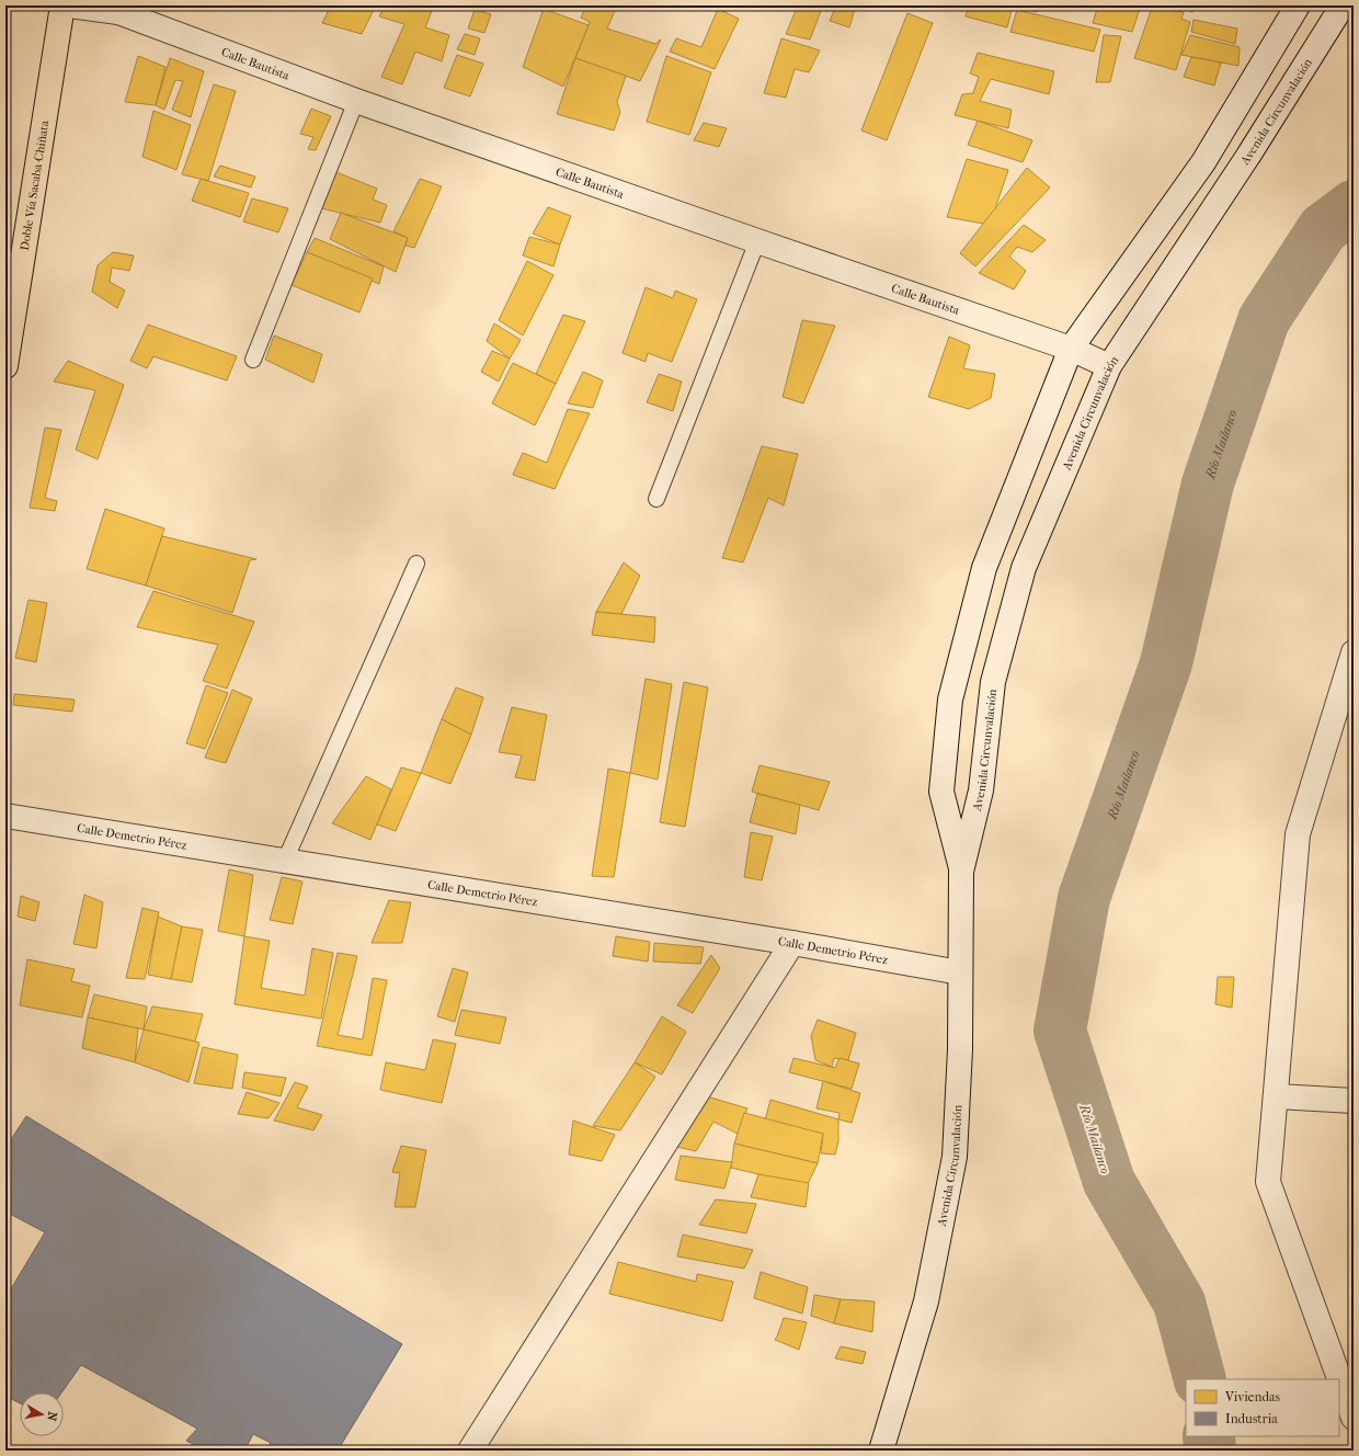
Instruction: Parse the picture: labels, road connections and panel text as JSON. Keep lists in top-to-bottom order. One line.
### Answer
{"streets":{"highway":["Doble Vía Sacaba-Chiñata"],"street":["Calle Bautista","Avenida Circunvalación","Calle Demetrio Pérez"]},"crossings":[["Calle Bautista","Avenida Circunvalación"],["Avenida Circunvalación","Calle Demetrio Pérez"]],"water":["Río Mailanco"],"legend":["Viviendas","Industria"],"north":"right"}
